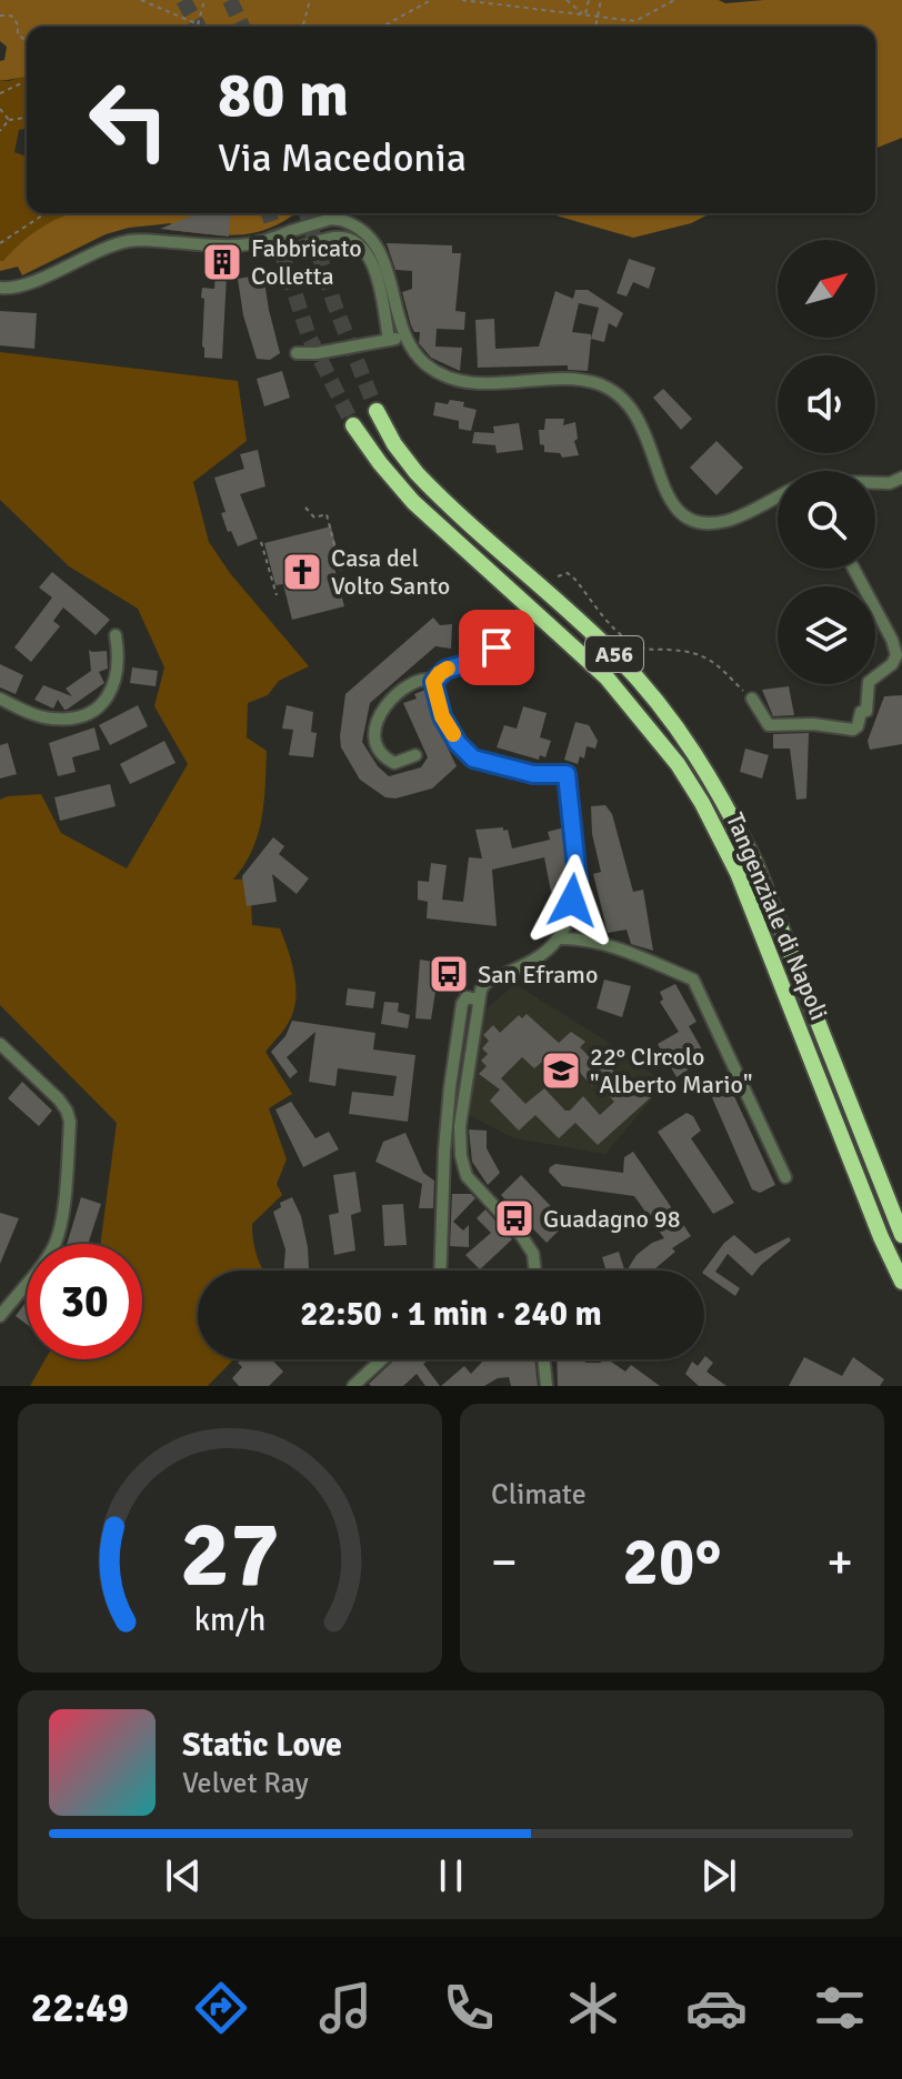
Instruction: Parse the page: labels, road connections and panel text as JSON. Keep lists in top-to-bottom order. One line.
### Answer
{"streets":{"highway":["A56","Tangenziale di Napoli"]},"places":{"building":["Fabbricato Colletta"],"church":["Casa del Volto Santo"],"bus stop":["San Eframo","Guadagno 98"],"school or university":["22° CIrcolo \"Alberto Mario\""]},"north":"top right","page":{"turn":["80 m","Via Macedonia"],"limit":"30","trip":"22:50 · 1 min · 240 m","tile":"Climate","heat":["−","20°","+"],"song":["Static Love","Velvet Ray"],"tabs":"22:49","gauge":["27","km/h"]}}
